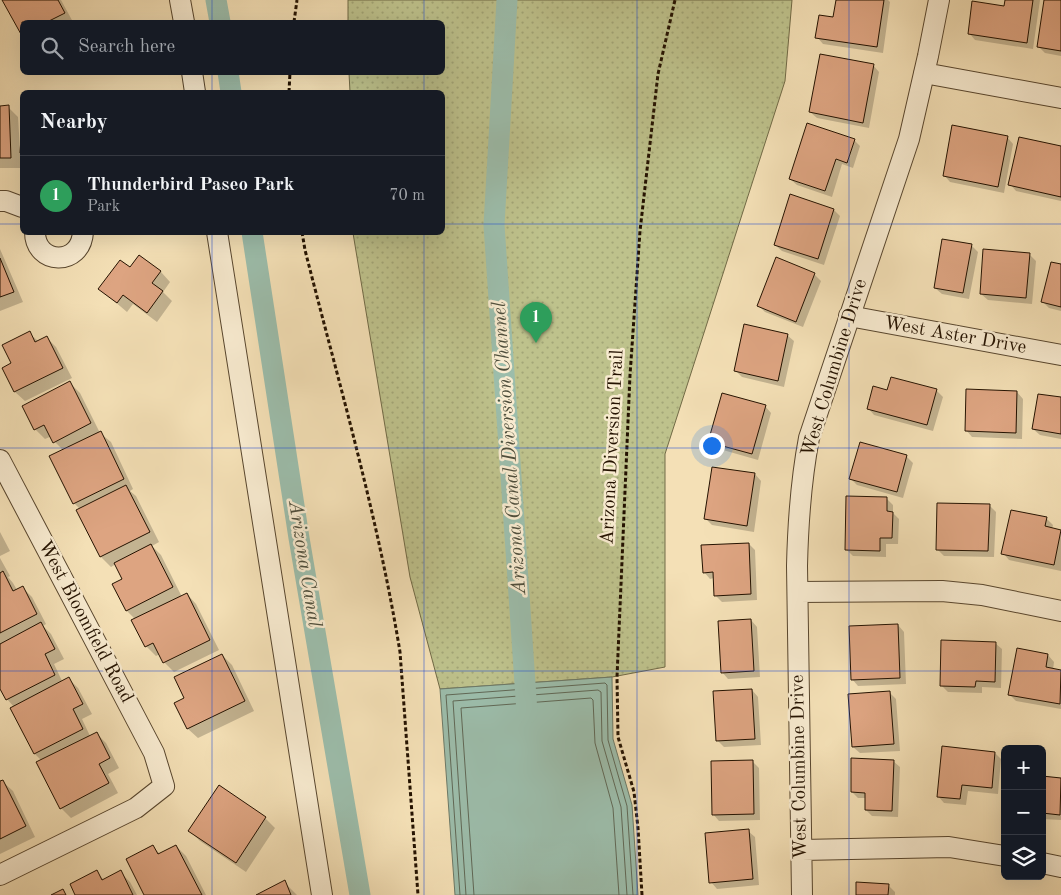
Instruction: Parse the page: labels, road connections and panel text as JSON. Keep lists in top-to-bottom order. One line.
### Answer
{"streets":{"street":["West Aster Drive","West Columbine Drive","West Bloomfield Road"],"path":["Arizona Diversion Trail"]},"crossings":[["West Aster Drive","West Columbine Drive"]],"water":["Arizona Canal Diversion Channel","Arizona Canal"],"page":{"search":"Search here","heading":"Nearby","list":[{"mark":"1","name":"Thunderbird Paseo Park","note":"Park","value":"70 m"}],"pins":"1","map_buttons":["+","−"]}}
